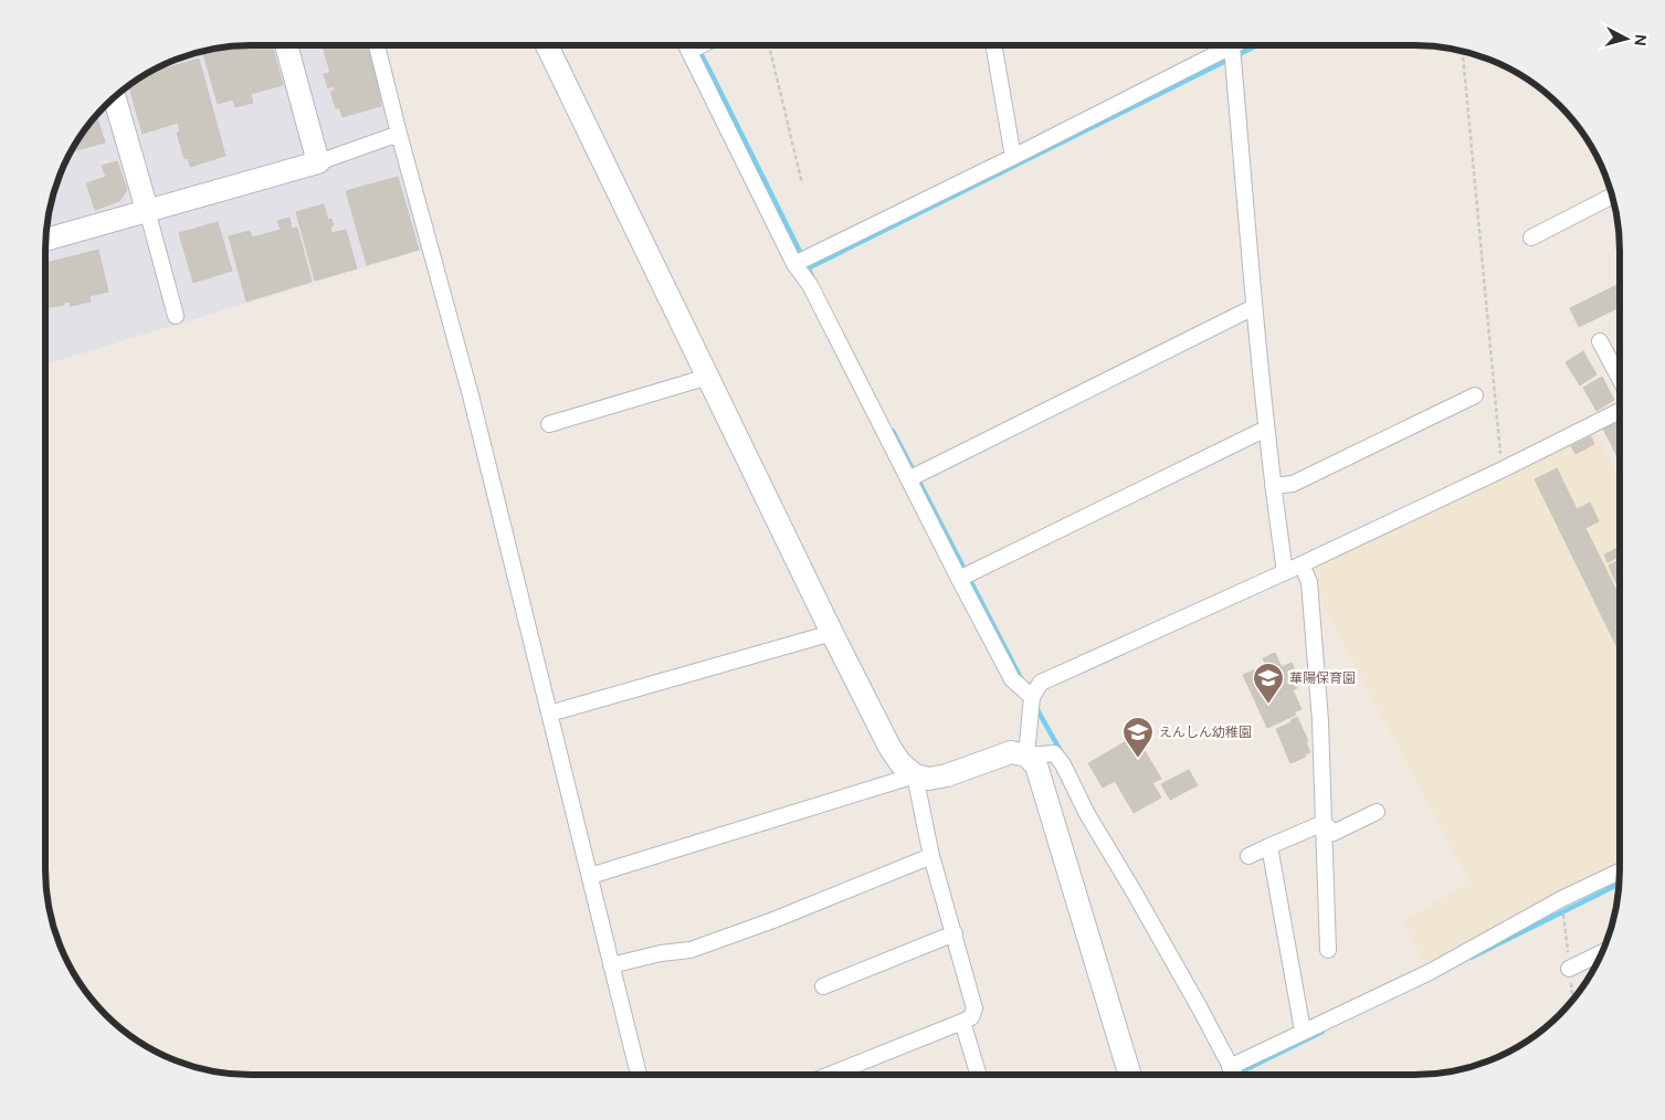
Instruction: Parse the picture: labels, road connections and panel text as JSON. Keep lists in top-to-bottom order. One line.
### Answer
{"places":{"school or university":["華陽保育園","えんしん幼稚園"]},"north":"right"}
